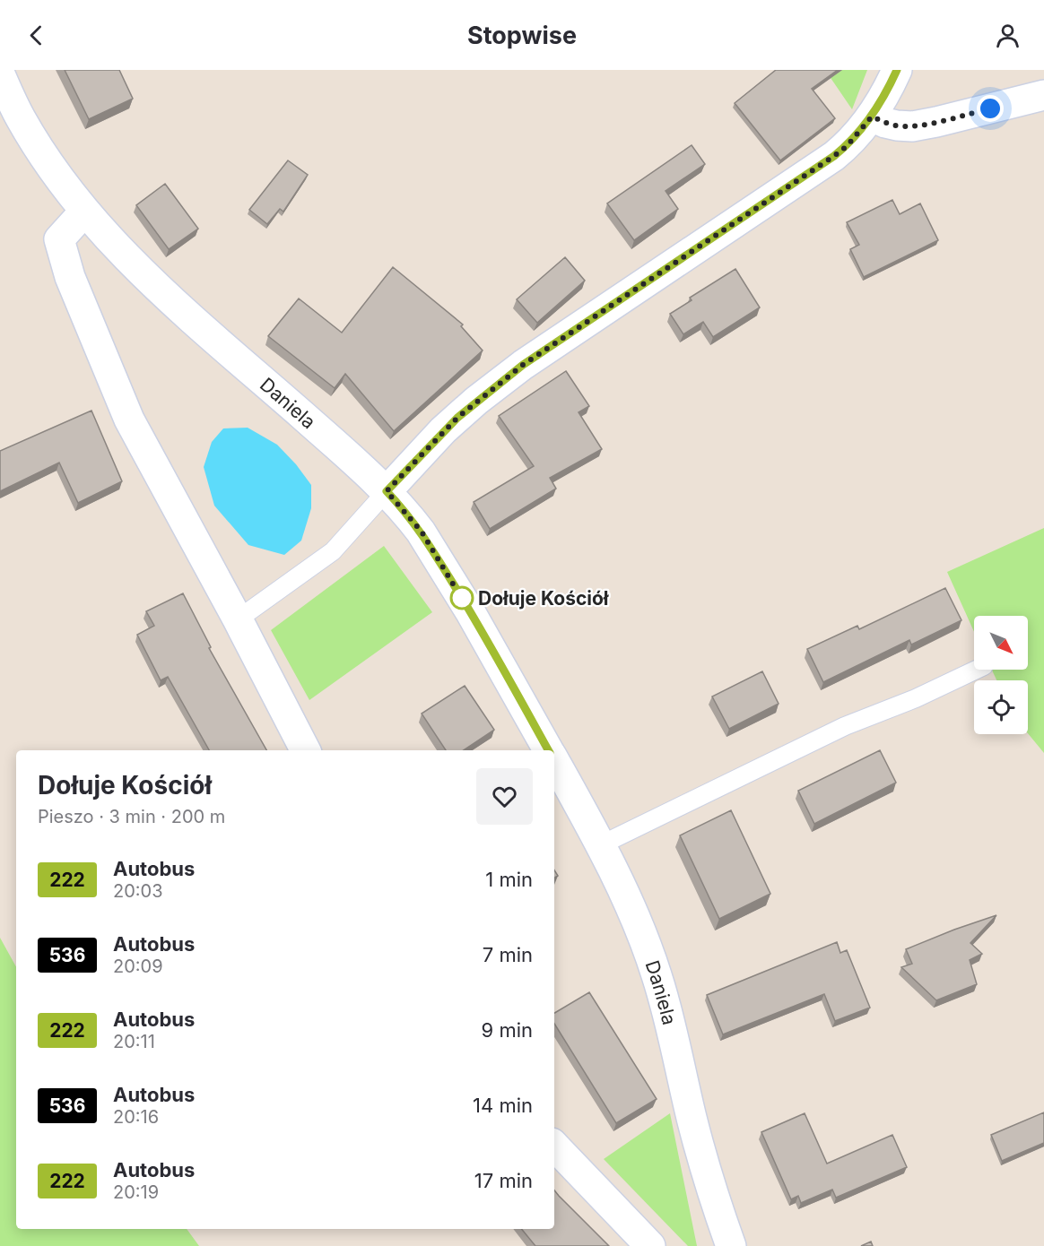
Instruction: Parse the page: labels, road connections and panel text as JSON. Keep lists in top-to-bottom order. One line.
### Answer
{"streets":{"street":["Daniela"]},"places":["Dołuje Kościół"],"lines":["bus line 222"],"north":"bottom right","page":{"header":"Stopwise","heading":["Dołuje Kościół","Pieszo · 3 min · 200 m"],"list":[{"mark":"222","name":"Autobus","note":"20:03","value":"1 min"},{"mark":"536","name":"Autobus","note":"20:09","value":"7 min"},{"mark":"222","name":"Autobus","note":"20:11","value":"9 min"},{"mark":"536","name":"Autobus","note":"20:16","value":"14 min"},{"mark":"222","name":"Autobus","note":"20:19","value":"17 min"}]}}
